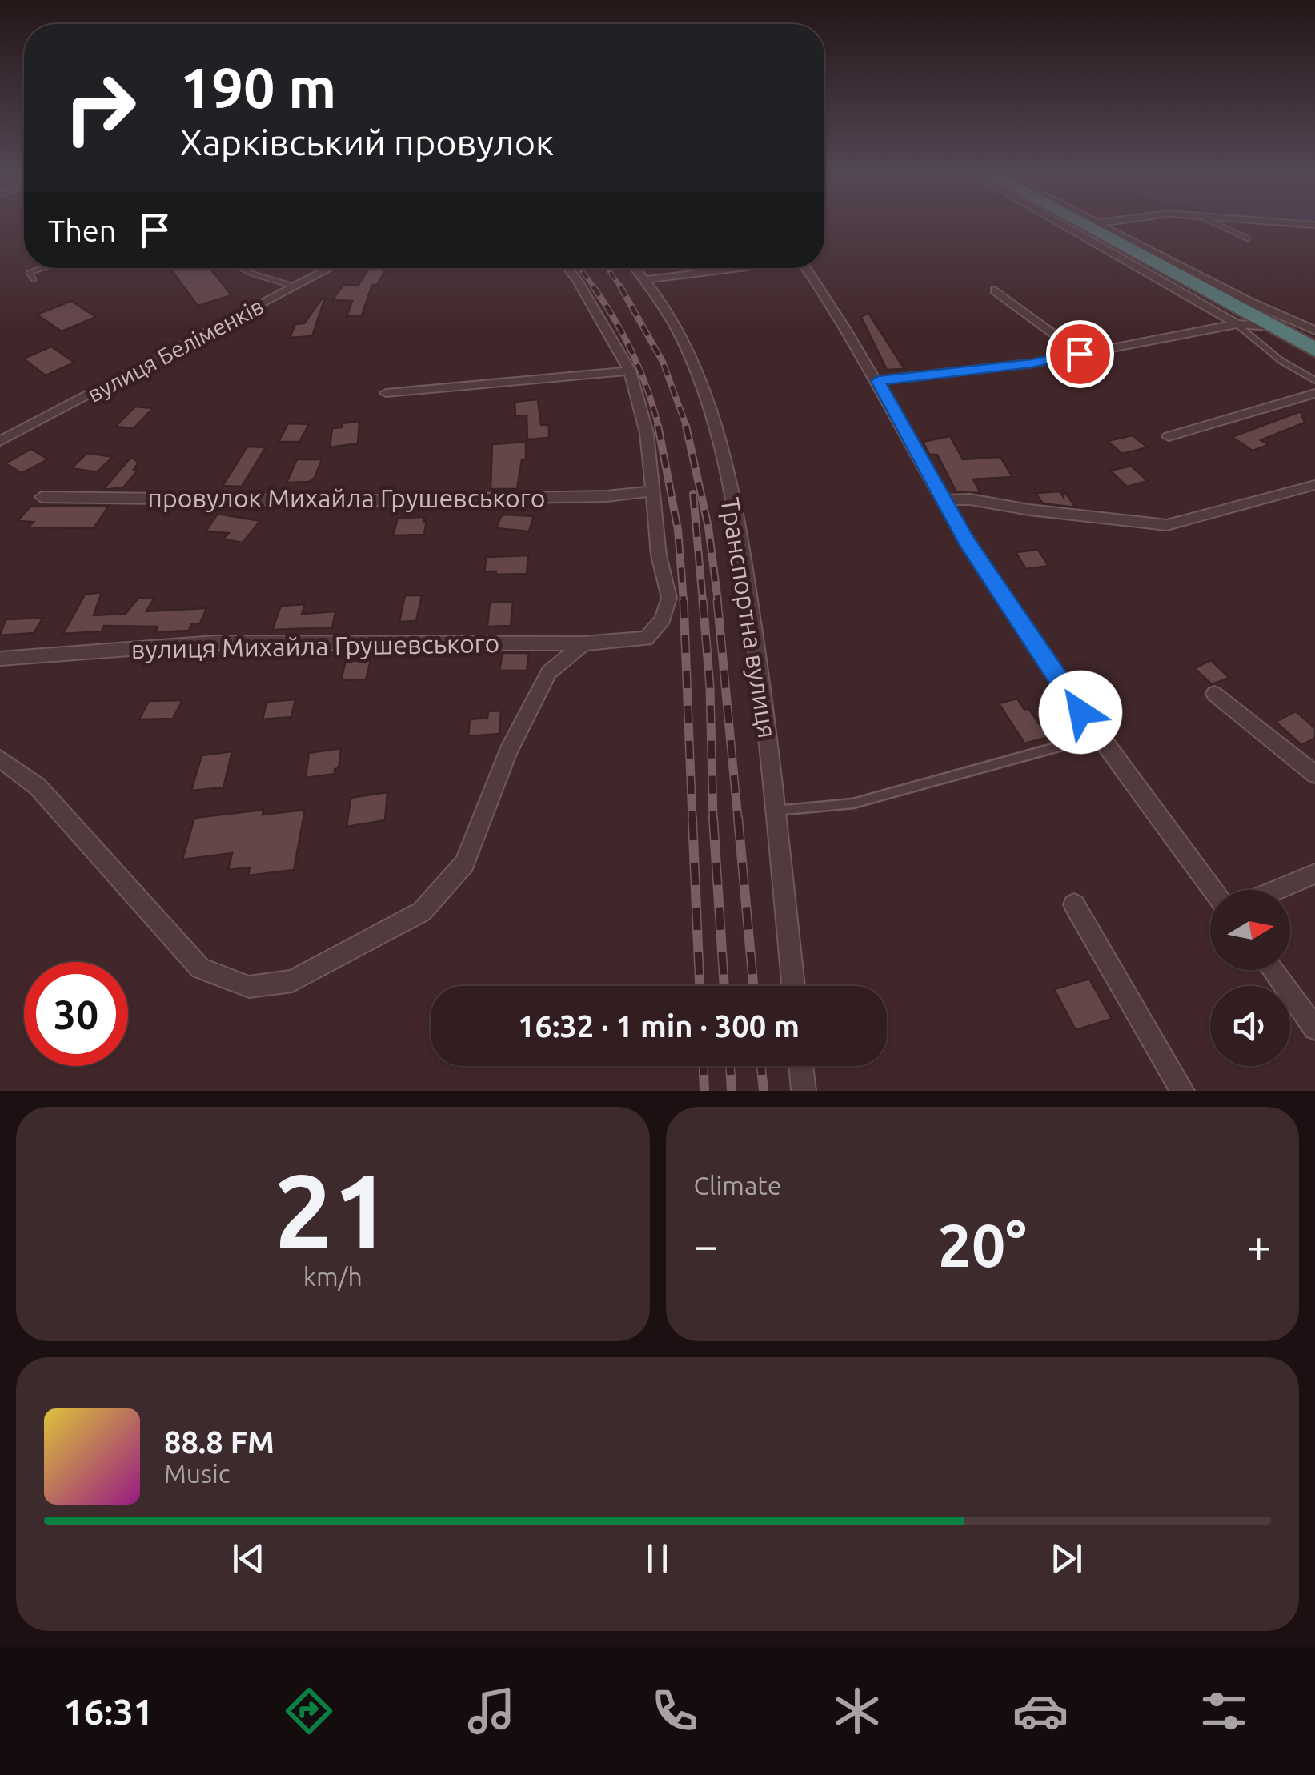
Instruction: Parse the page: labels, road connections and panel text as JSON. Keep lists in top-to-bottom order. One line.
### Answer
{"streets":{"street":["вулиця Беліменків","провулок Михайла Грушевського","Транспортна вулиця","вулиця Михайла Грушевського"]},"north":"right","page":{"turn":["190 m","Харківський провулок"],"then":"Then","limit":"30","trip":"16:32 · 1 min · 300 m","tile":[["21","km/h"],"Climate"],"heat":["−","20°","+"],"song":["88.8 FM","Music"],"tabs":"16:31"}}
